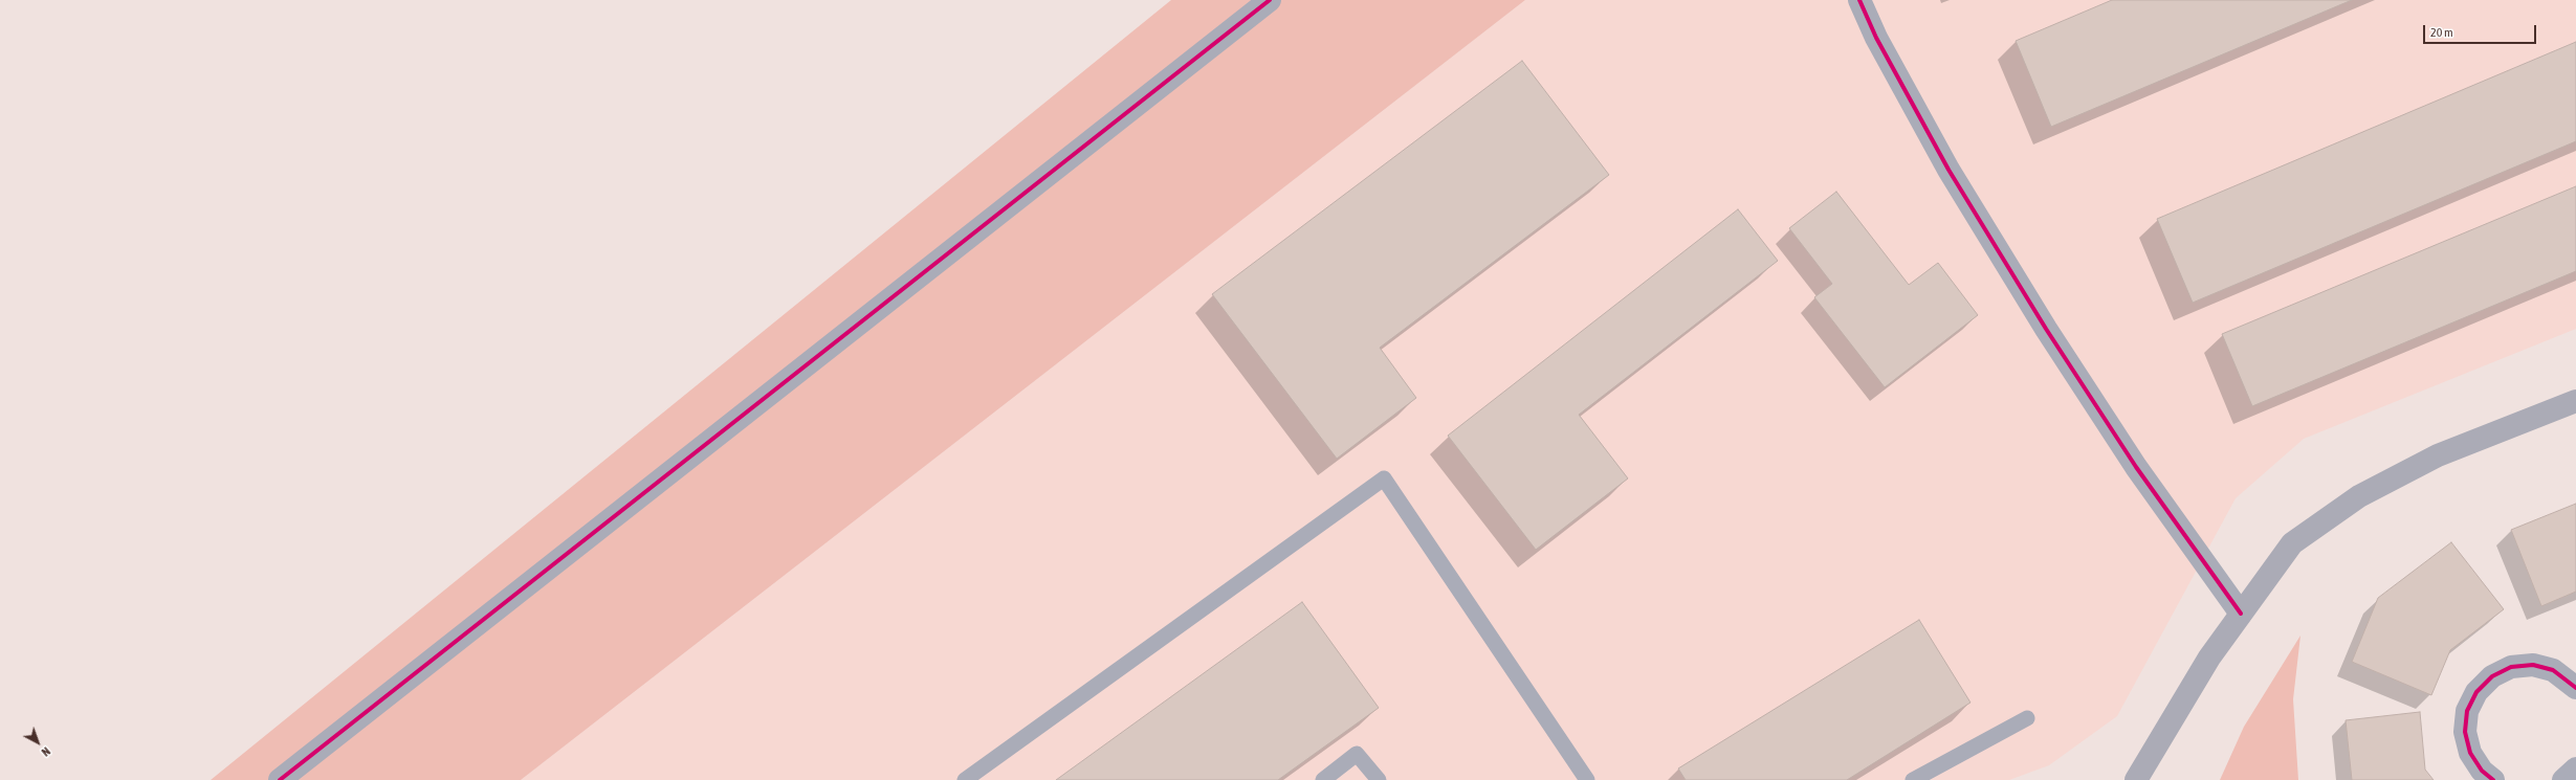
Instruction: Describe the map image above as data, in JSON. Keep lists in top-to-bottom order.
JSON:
{
  "scale_bar": "20 m",
  "north": "bottom right"
}
